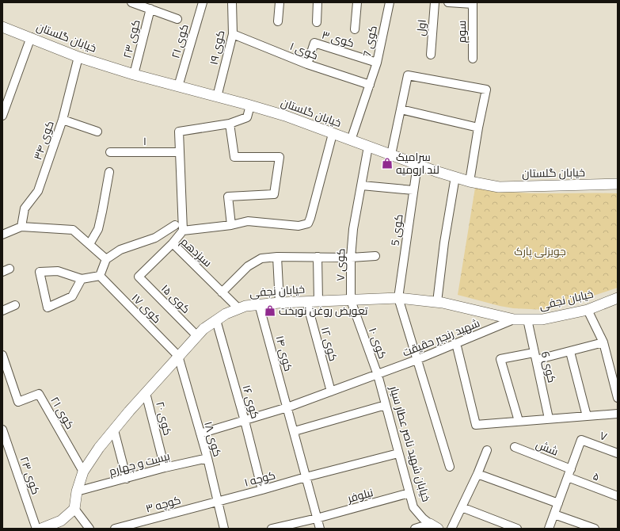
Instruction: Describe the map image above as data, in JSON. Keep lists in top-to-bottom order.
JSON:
{
  "streets": {
    "street": [
      "اول",
      "سوم",
      "خیابان گلستان",
      "کوی ۲۳",
      "کوی ۳",
      "کوی ۲۱",
      "کوی 7",
      "کوی ۱۹",
      "کوی ۱",
      "کوی ۳۴",
      "۱",
      "کوی 5",
      "سیزدهم",
      "کوی ۷",
      "خیابان نجفی",
      "کوی ۱۵",
      "کوی ۱۷",
      "شهید رنجبر حقیقت",
      "کوی ۱۰",
      "کوی ۱۲",
      "کوی ۱۴",
      "کوی 6",
      "کوی ۱۶",
      "کوی ۲۰",
      "۷",
      "کوی ۱۸",
      "خیابان شهید ناصر عطار سیار",
      "شش",
      "بیست و چهارم",
      "۵",
      "کوچه ۱",
      "نیلوفر",
      "کوچه ۳"
    ]
  },
  "crossings": [
    ["خیابان گلستان", "کوی ۲۳"],
    ["خیابان گلستان", "کوی ۲۱"],
    ["خیابان گلستان", "کوی ۱۹"],
    ["خیابان گلستان", "کوی ۳۴"],
    ["خیابان گلستان", "کوی 5"],
    ["خیابان گلستان", "کوی ۷"],
    ["کوی ۳", "کوی 7"],
    ["کوی ۳", "کوی ۱"],
    ["کوی ۲۱", "خیابان نجفی"],
    ["کوی 7", "کوی ۱"],
    ["کوی ۱۹", "کوی ۱"],
    ["کوی 5", "خیابان نجفی"],
    ["سیزدهم", "خیابان نجفی"],
    ["سیزدهم", "کوی ۱۵"],
    ["کوی ۷", "خیابان نجفی"],
    ["کوی ۷", "کوی ۱۰"],
    ["خیابان نجفی", "کوی ۱۵"],
    ["خیابان نجفی", "کوی ۱۷"],
    ["خیابان نجفی", "شهید رنجبر حقیقت"],
    ["خیابان نجفی", "کوی ۱۰"],
    ["خیابان نجفی", "کوی ۱۲"],
    ["خیابان نجفی", "کوی ۱۴"],
    ["خیابان نجفی", "کوی 6"],
    ["خیابان نجفی", "کوی ۱۶"],
    ["خیابان نجفی", "کوی ۲۰"],
    ["خیابان نجفی", "کوی ۱۸"],
    ["خیابان نجفی", "بیست و چهارم"],
    ["کوی ۱۷", "کوی ۱۸"],
    ["شهید رنجبر حقیقت", "کوی ۱۰"],
    ["شهید رنجبر حقیقت", "کوی ۱۲"],
    ["شهید رنجبر حقیقت", "کوی ۱۴"],
    ["شهید رنجبر حقیقت", "کوی ۱۶"],
    ["شهید رنجبر حقیقت", "کوی ۱۸"],
    ["شهید رنجبر حقیقت", "خیابان شهید ناصر عطار سیار"],
    ["کوی ۱۰", "خیابان شهید ناصر عطار سیار"],
    ["کوی ۱۴", "کوچه ۱"],
    ["کوی ۱۴", "نیلوفر"],
    ["کوی ۱۶", "کوچه ۱"],
    ["کوی ۲۰", "بیست و چهارم"],
    ["۷", "شش"],
    ["کوی ۱۸", "بیست و چهارم"],
    ["کوی ۱۸", "کوچه ۱"],
    ["کوی ۱۸", "کوچه ۳"],
    ["خیابان شهید ناصر عطار سیار", "کوچه ۱"],
    ["خیابان شهید ناصر عطار سیار", "نیلوفر"],
    ["کوچه ۱", "کوچه ۳"]
  ],
  "parks": ["جویزلی پارک"],
  "places": {
    "shop": ["سرامیک لند ارومیه", "تعویض روغن نوبخت"]
  }
}
